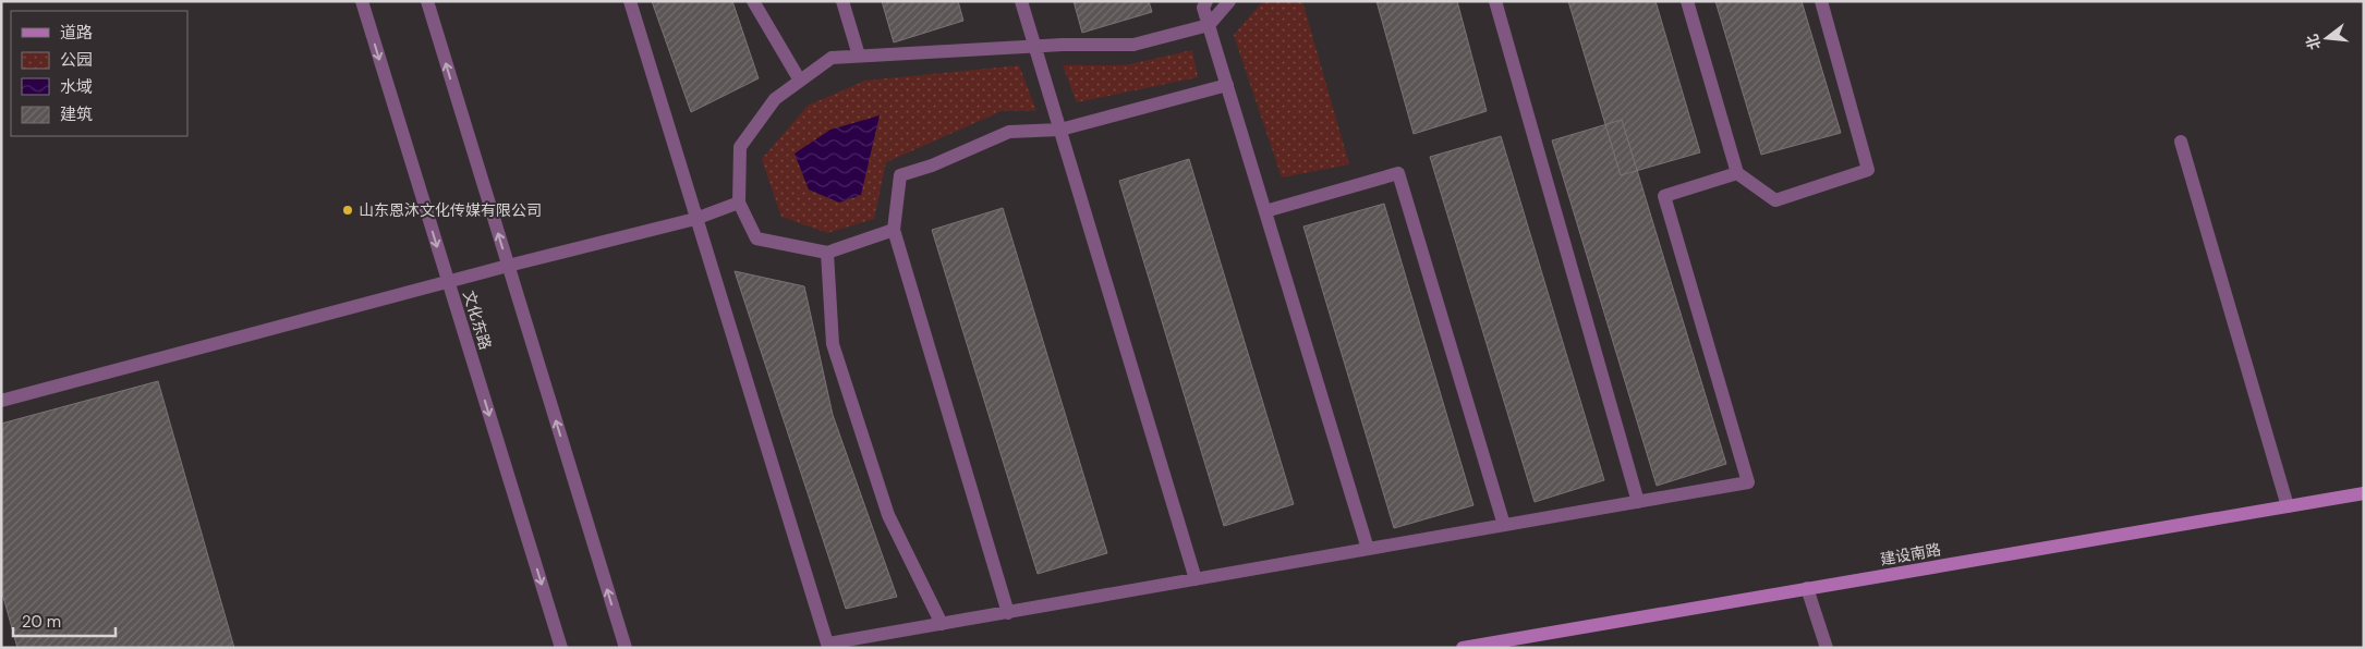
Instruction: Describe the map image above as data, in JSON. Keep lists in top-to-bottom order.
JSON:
{
  "streets": {
    "main road": ["建设南路"],
    "street": ["文化东路"]
  },
  "places": ["山东恩沐文化传媒有限公司"],
  "legend": [
    "道路",
    "公园",
    "水域",
    "建筑"
  ],
  "scale_bar": "20 m",
  "north": "left"
}
